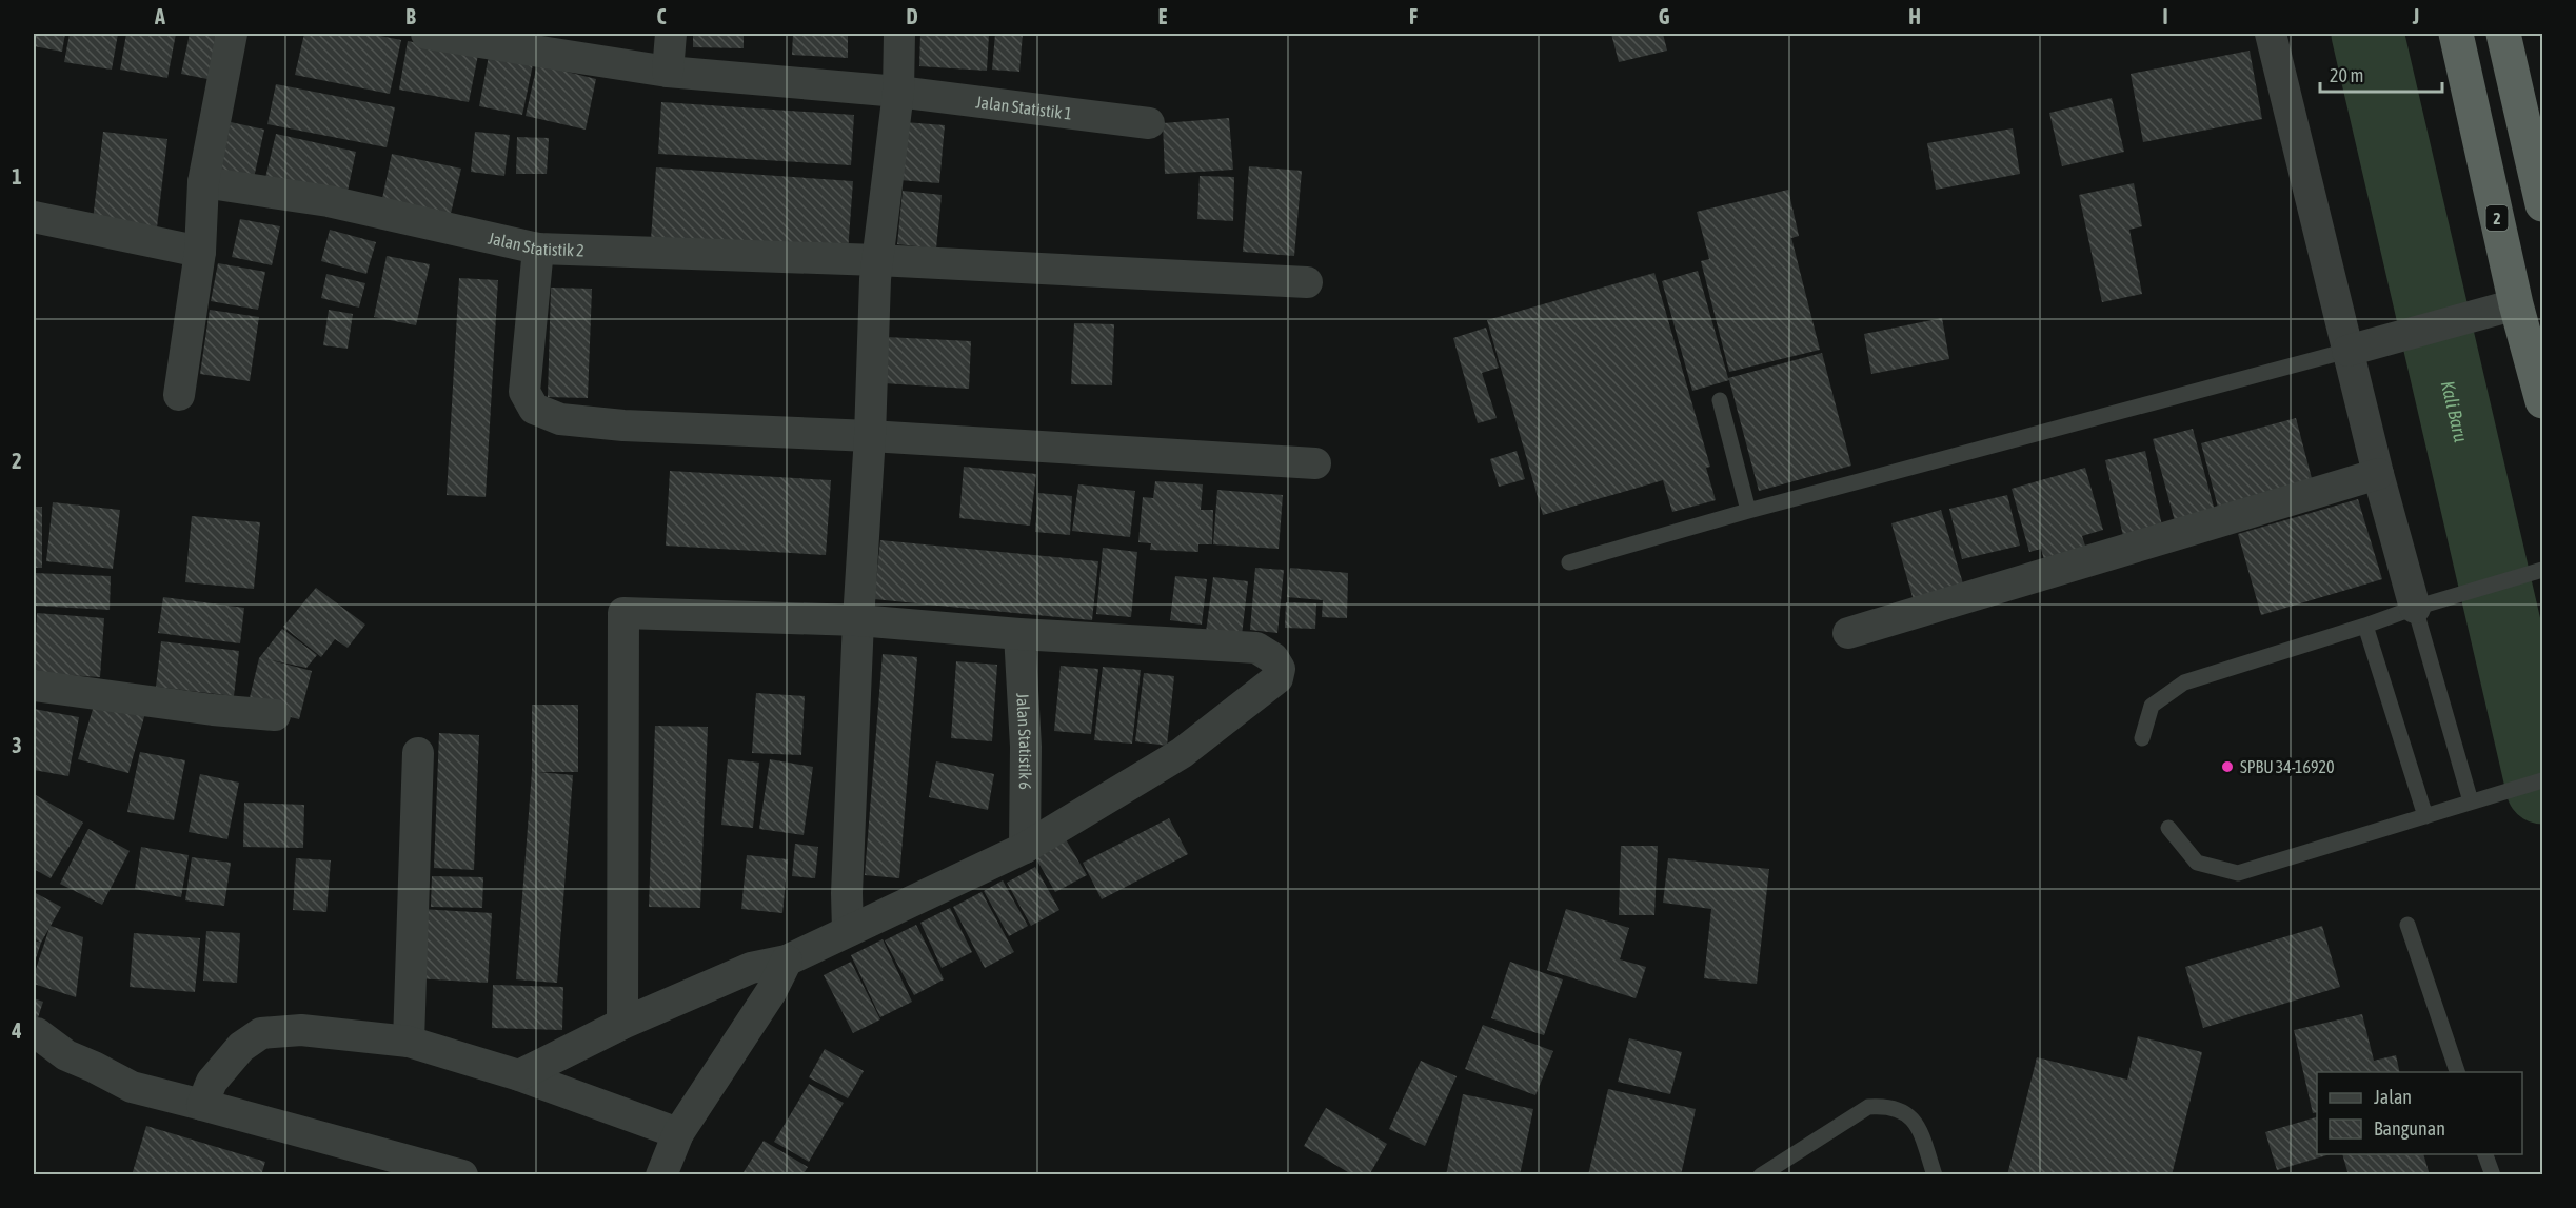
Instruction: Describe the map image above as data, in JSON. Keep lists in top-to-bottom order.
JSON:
{
  "streets": {
    "highway": ["2"],
    "street": ["Jalan Statistik 1", "Jalan Statistik 2", "Jalan Statistik 6"]
  },
  "water": ["Kali Baru"],
  "places": ["SPBU 34-16920"],
  "legend": ["Jalan", "Bangunan"],
  "scale_bar": "20 m",
  "grid": {
    "columns": [
      "A",
      "B",
      "C",
      "D",
      "E",
      "F",
      "G",
      "H",
      "I",
      "J"
    ],
    "rows": [
      "1",
      "2",
      "3",
      "4"
    ]
  }
}
